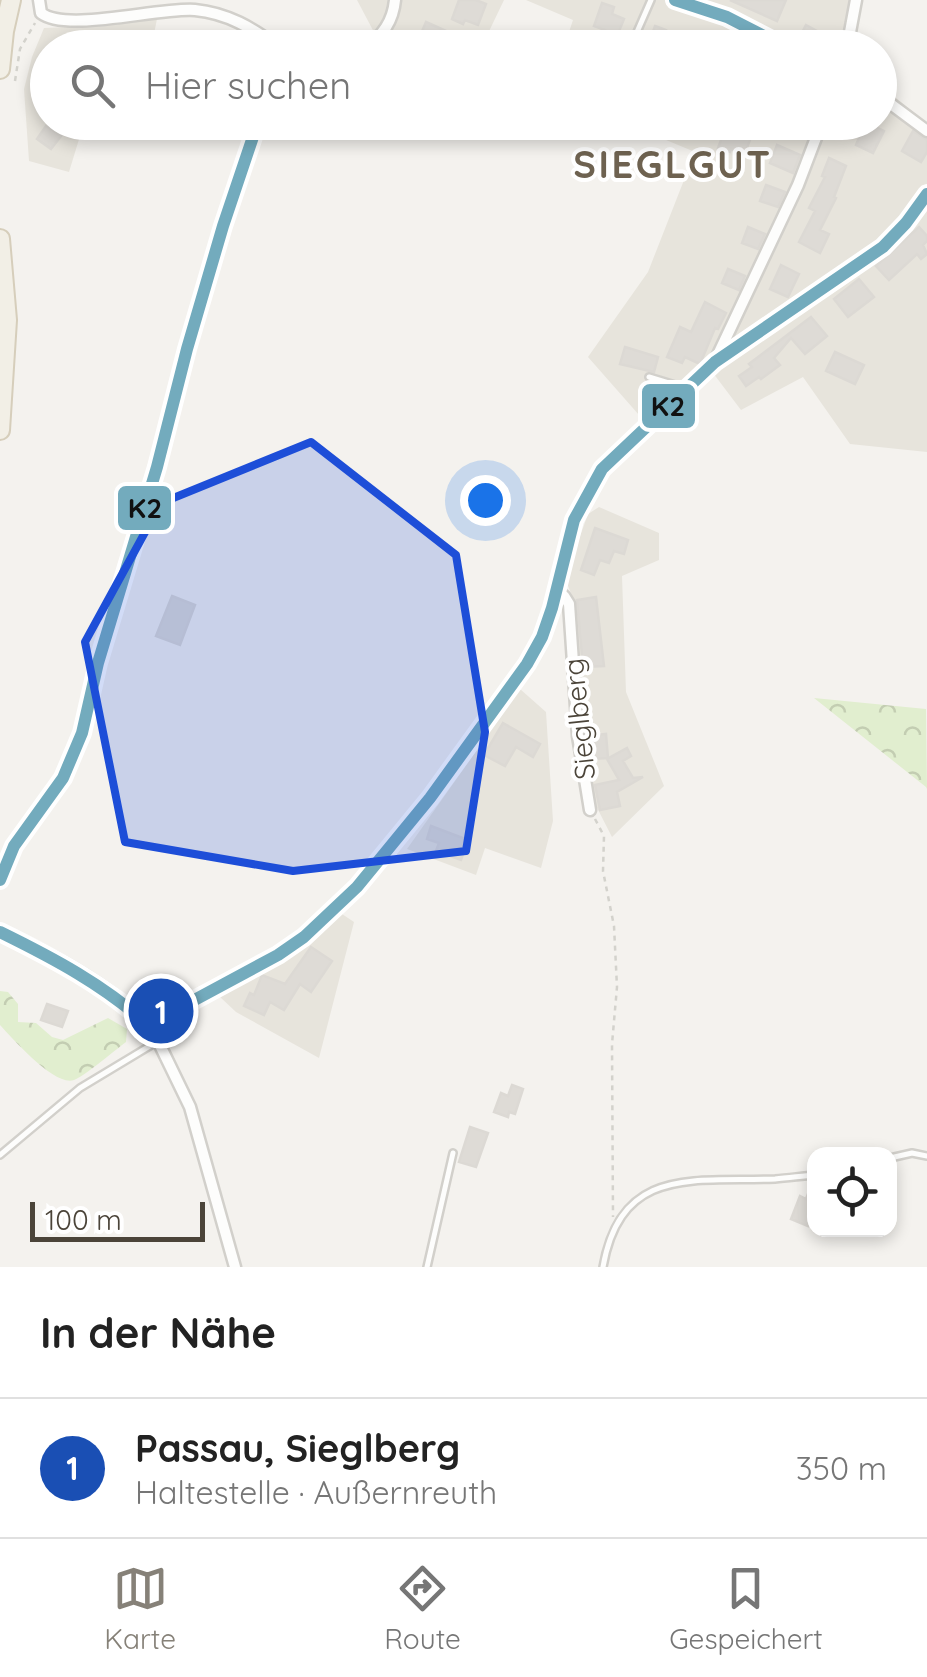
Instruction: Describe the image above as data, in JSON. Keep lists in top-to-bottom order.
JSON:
{
  "streets": {
    "street": ["Sieglberg"]
  },
  "districts": ["SIEGLGUT"],
  "lines": ["transit line K2"],
  "scale_bar": "100 m",
  "page": {
    "search": "Hier suchen",
    "pins": "1",
    "scale": "100 m",
    "heading": "In der Nähe",
    "list": [
      {
        "mark": "1",
        "name": "Passau, Sieglberg",
        "note": "Haltestelle · Außernreuth",
        "value": "350 m"
      }
    ],
    "nav": ["Karte", "Route", "Gespeichert"]
  }
}
